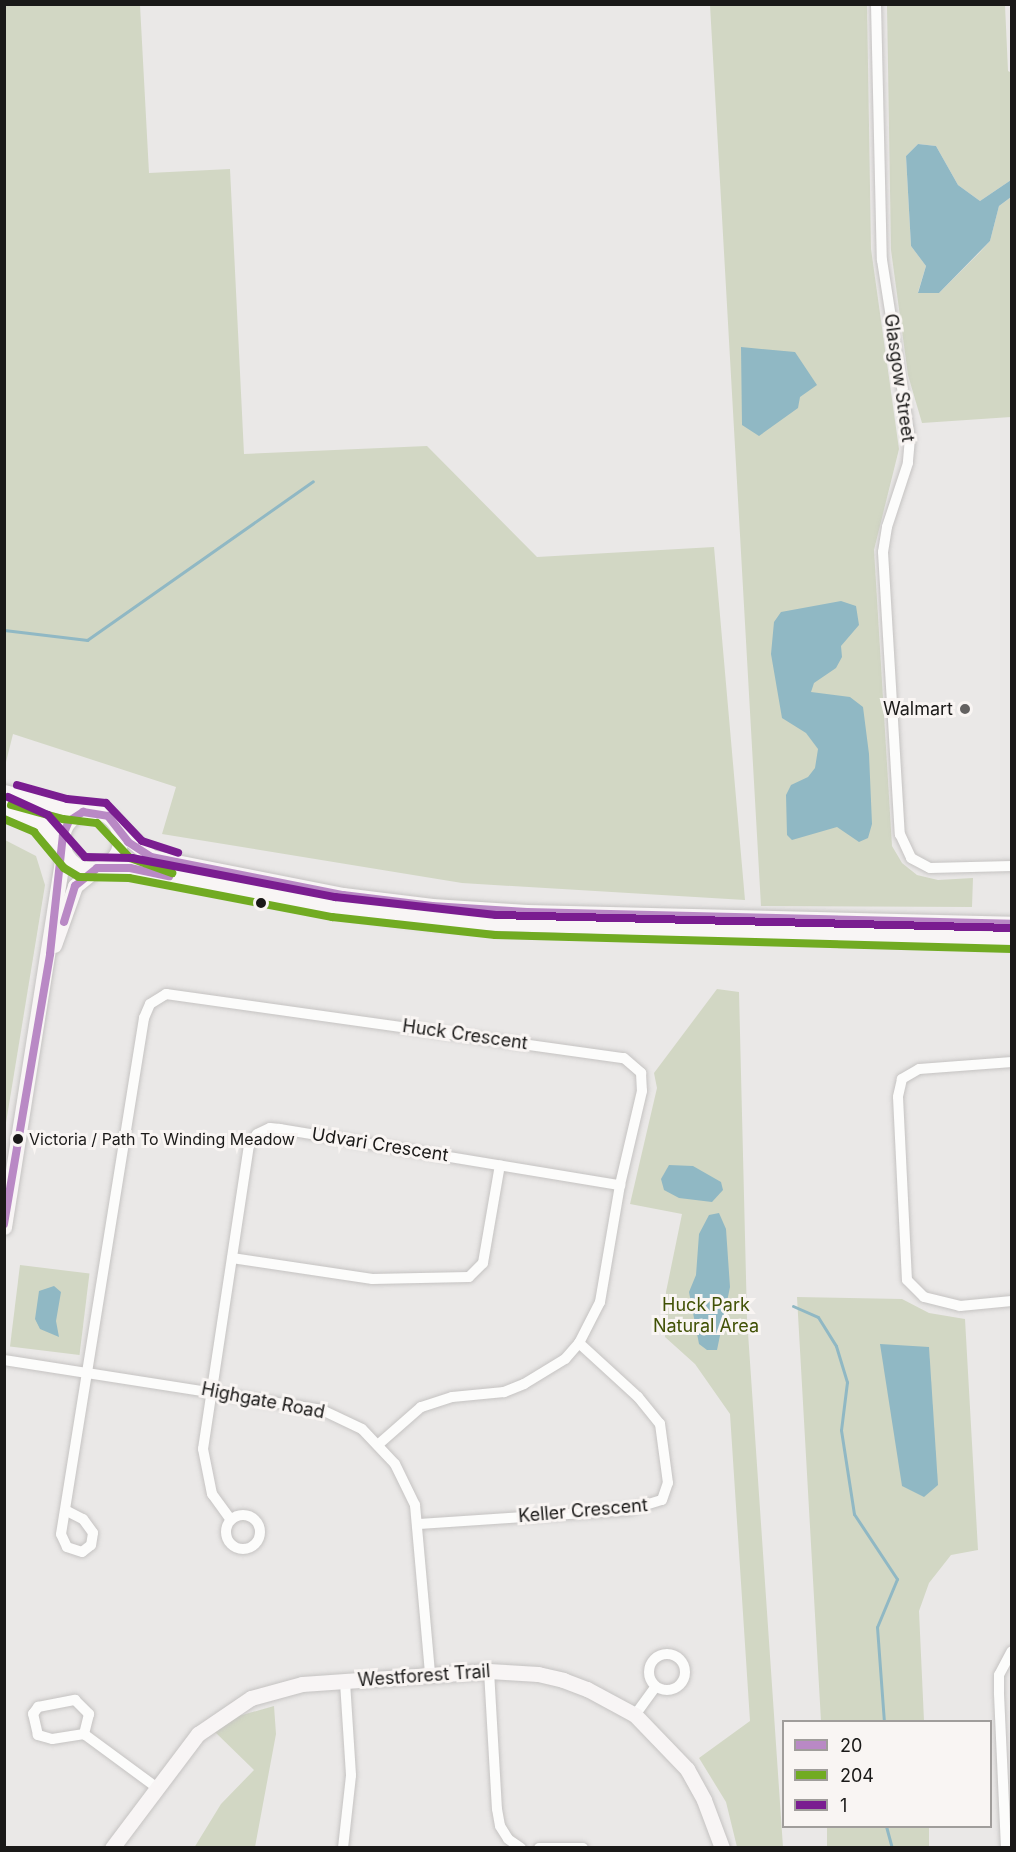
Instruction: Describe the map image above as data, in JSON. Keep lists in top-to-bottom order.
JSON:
{
  "streets": {
    "main road": ["Westforest Trail"],
    "street": [
      "Glasgow Street",
      "Huck Crescent",
      "Udvari Crescent",
      "Highgate Road",
      "Keller Crescent"
    ]
  },
  "crossings": [
    ["Huck Crescent", "Udvari Crescent"],
    ["Huck Crescent", "Highgate Road"],
    ["Huck Crescent", "Keller Crescent"],
    ["Udvari Crescent", "Highgate Road"],
    ["Highgate Road", "Keller Crescent"],
    ["Highgate Road", "Westforest Trail"]
  ],
  "parks": ["Huck Park Natural Area"],
  "places": ["Walmart", "Victoria / Path To Winding Meadow"],
  "lines": ["transit line 1", "transit line 204", "transit line 20"],
  "legend": ["20", "204", "1"]
}
